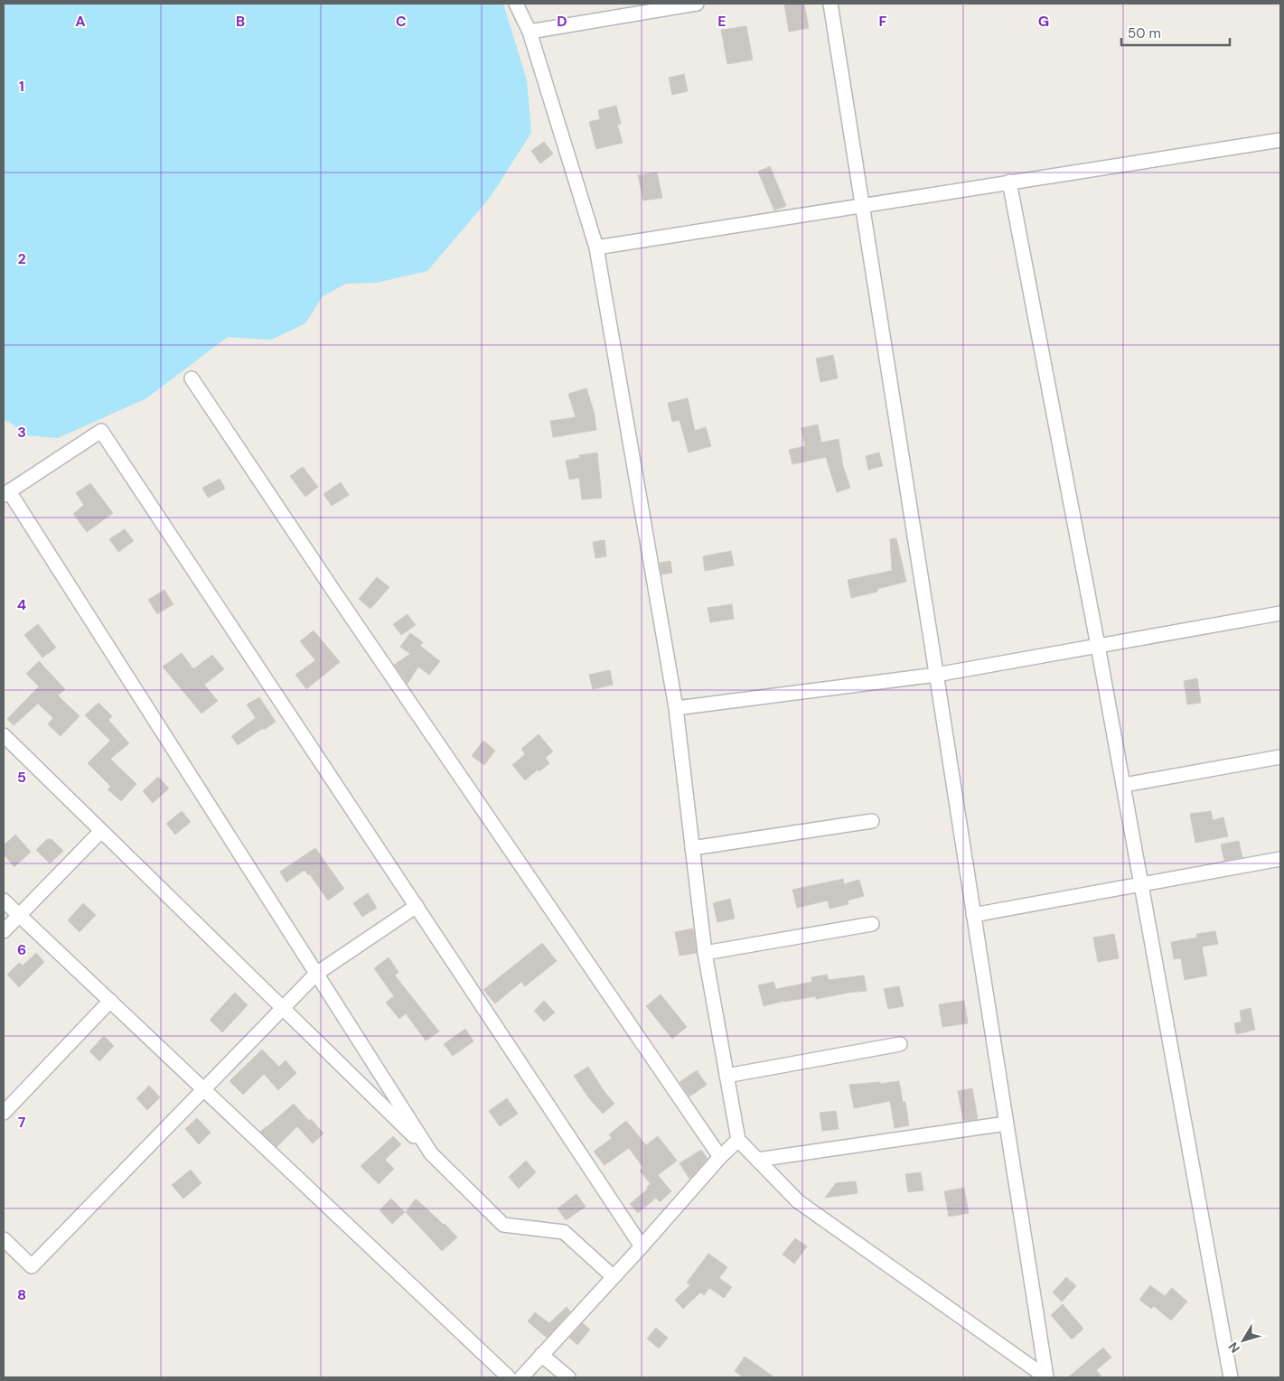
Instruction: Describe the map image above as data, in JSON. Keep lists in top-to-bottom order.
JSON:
{
  "scale_bar": "50 m",
  "north": "bottom left",
  "grid": {
    "columns": [
      "A",
      "B",
      "C",
      "D",
      "E",
      "F",
      "G"
    ],
    "rows": [
      "1",
      "2",
      "3",
      "4",
      "5",
      "6",
      "7",
      "8"
    ]
  }
}
